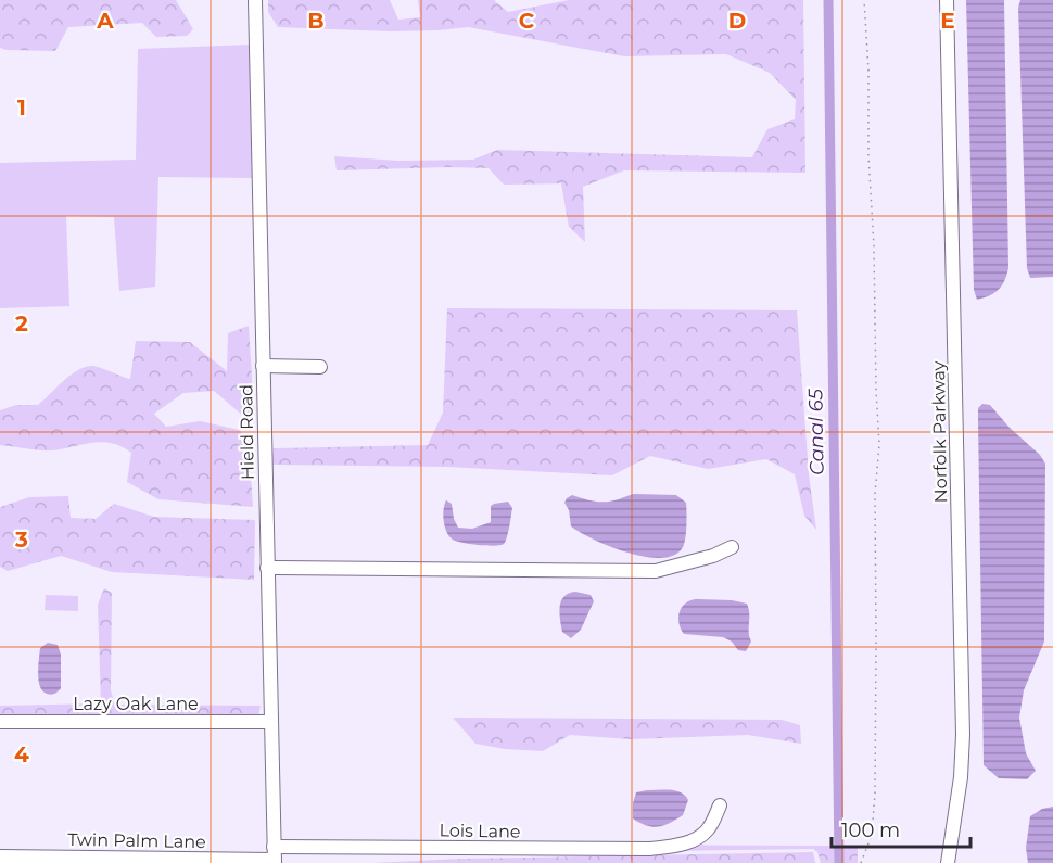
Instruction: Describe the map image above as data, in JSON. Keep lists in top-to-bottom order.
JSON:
{
  "streets": {
    "street": [
      "Hield Road",
      "Norfolk Parkway",
      "Lazy Oak Lane",
      "Lois Lane",
      "Twin Palm Lane"
    ]
  },
  "crossings": [
    ["Hield Road", "Lazy Oak Lane"],
    ["Hield Road", "Lois Lane"],
    ["Hield Road", "Twin Palm Lane"],
    ["Lois Lane", "Twin Palm Lane"]
  ],
  "water": ["Canal 65"],
  "scale_bar": "100 m",
  "grid": {
    "columns": [
      "A",
      "B",
      "C",
      "D",
      "E"
    ],
    "rows": [
      "1",
      "2",
      "3",
      "4"
    ]
  }
}
